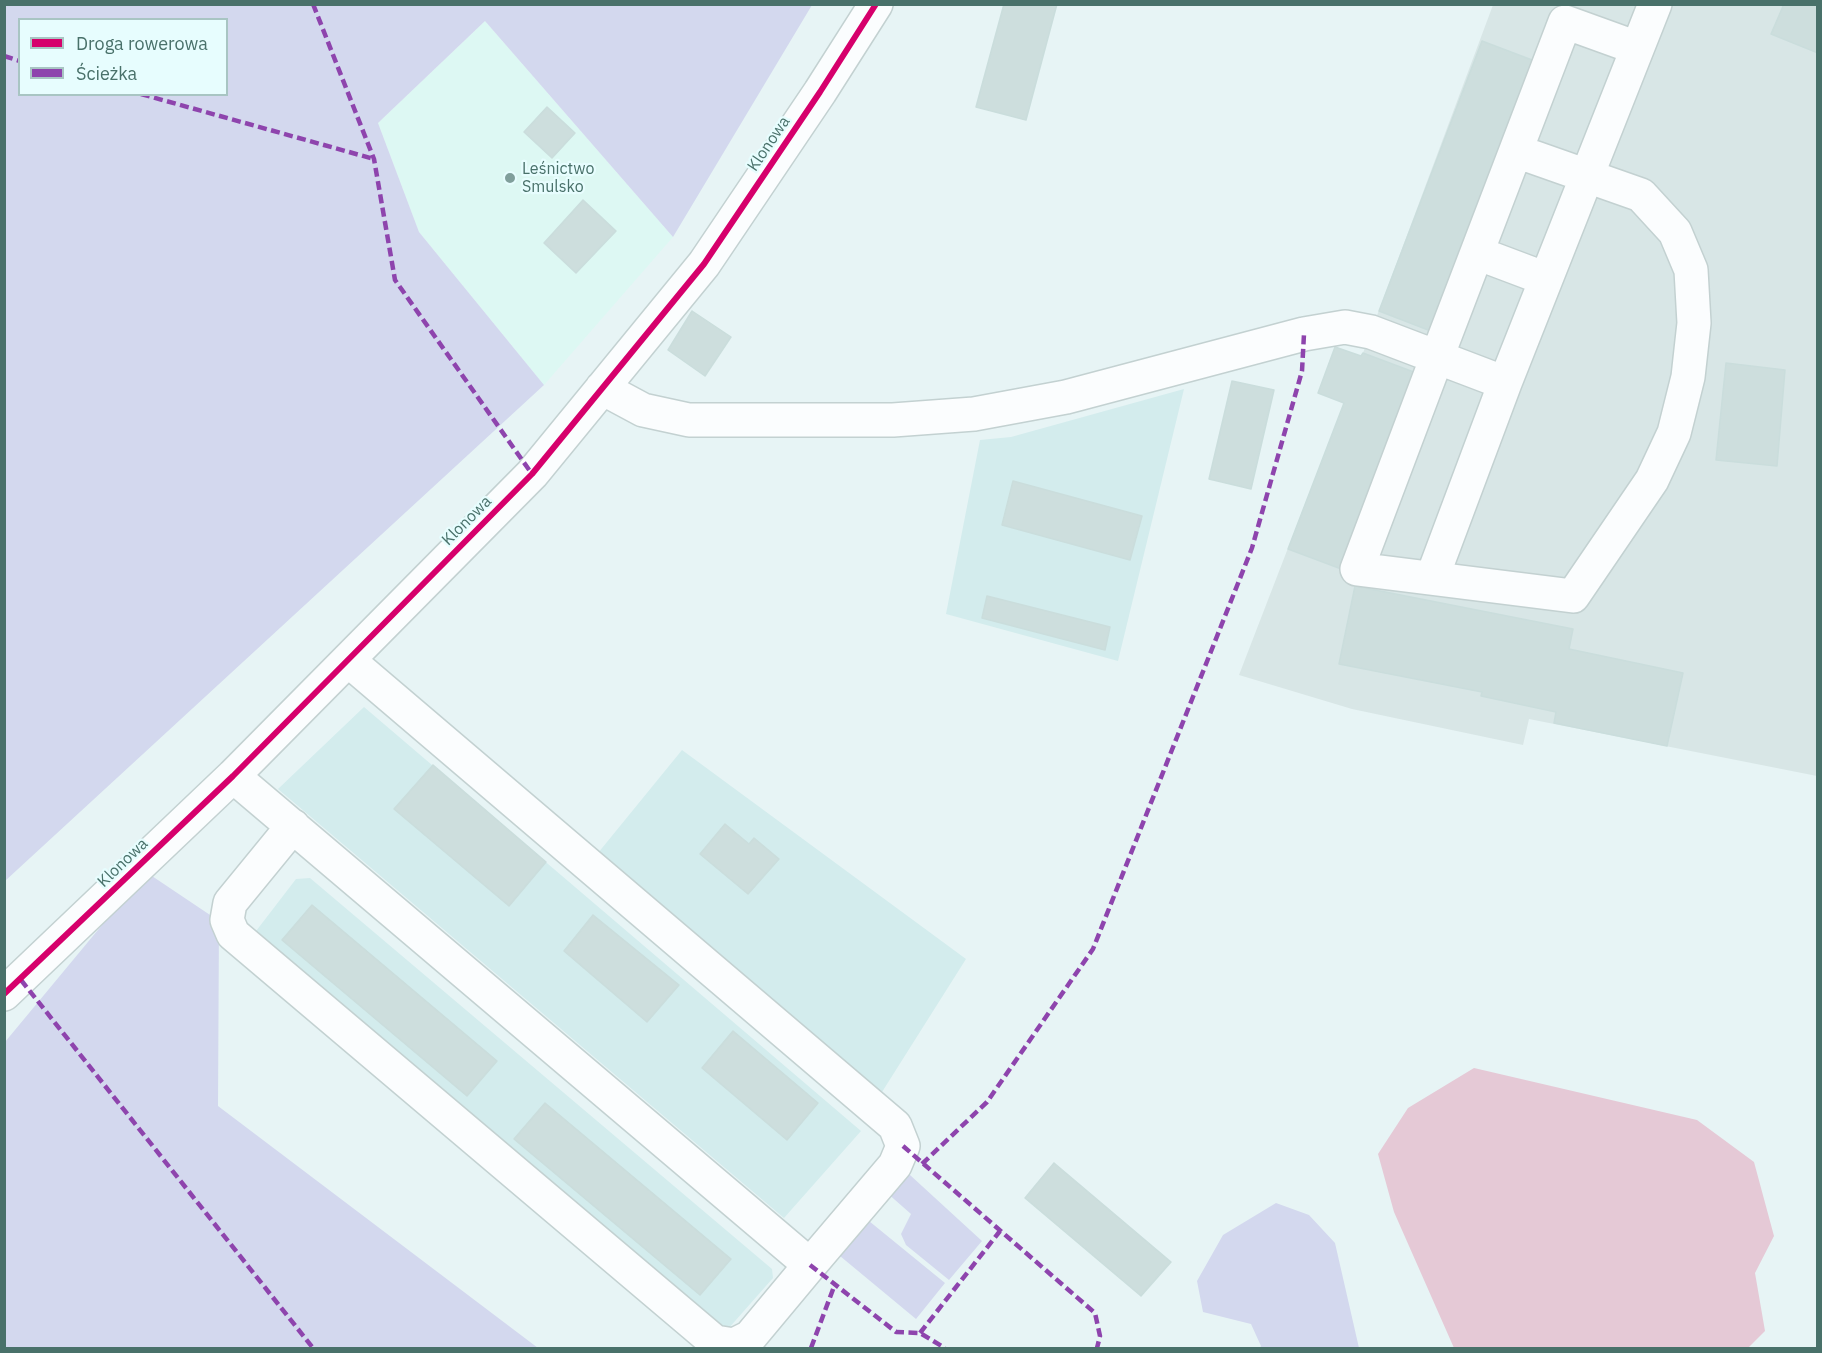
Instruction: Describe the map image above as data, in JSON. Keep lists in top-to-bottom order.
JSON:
{
  "streets": {
    "street": ["Klonowa"]
  },
  "places": ["Leśnictwo Smulsko"],
  "legend": ["Droga rowerowa", "Ścieżka"]
}
